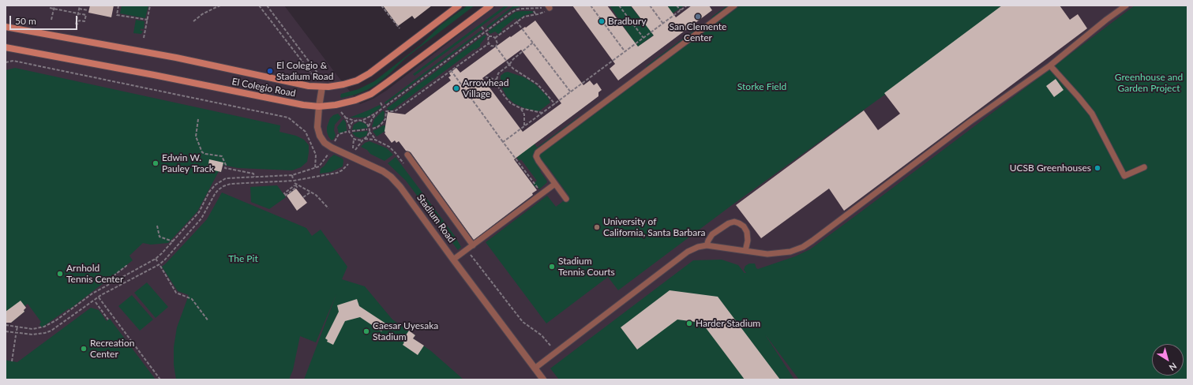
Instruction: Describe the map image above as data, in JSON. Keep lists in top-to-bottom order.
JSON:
{
  "streets": {
    "main road": ["El Colegio Road"],
    "street": ["Stadium Road"]
  },
  "crossings": [
    ["El Colegio Road", "Stadium Road"]
  ],
  "parks": ["Greenhouse and Garden Project", "Storke Field", "The Pit"],
  "places": [
    "San Clemente Center",
    "Bradbury",
    "El Colegio & Stadium Road",
    "Arrowhead Village",
    "Edwin W. Pauley Track",
    "UCSB Greenhouses",
    "University of California, Santa Barbara",
    "Stadium Tennis Courts",
    "Arnhold Tennis Center",
    "Harder Stadium",
    "Caesar Uyesaka Stadium",
    "Recreation Center"
  ],
  "scale_bar": "50 m",
  "north": "bottom right"
}
